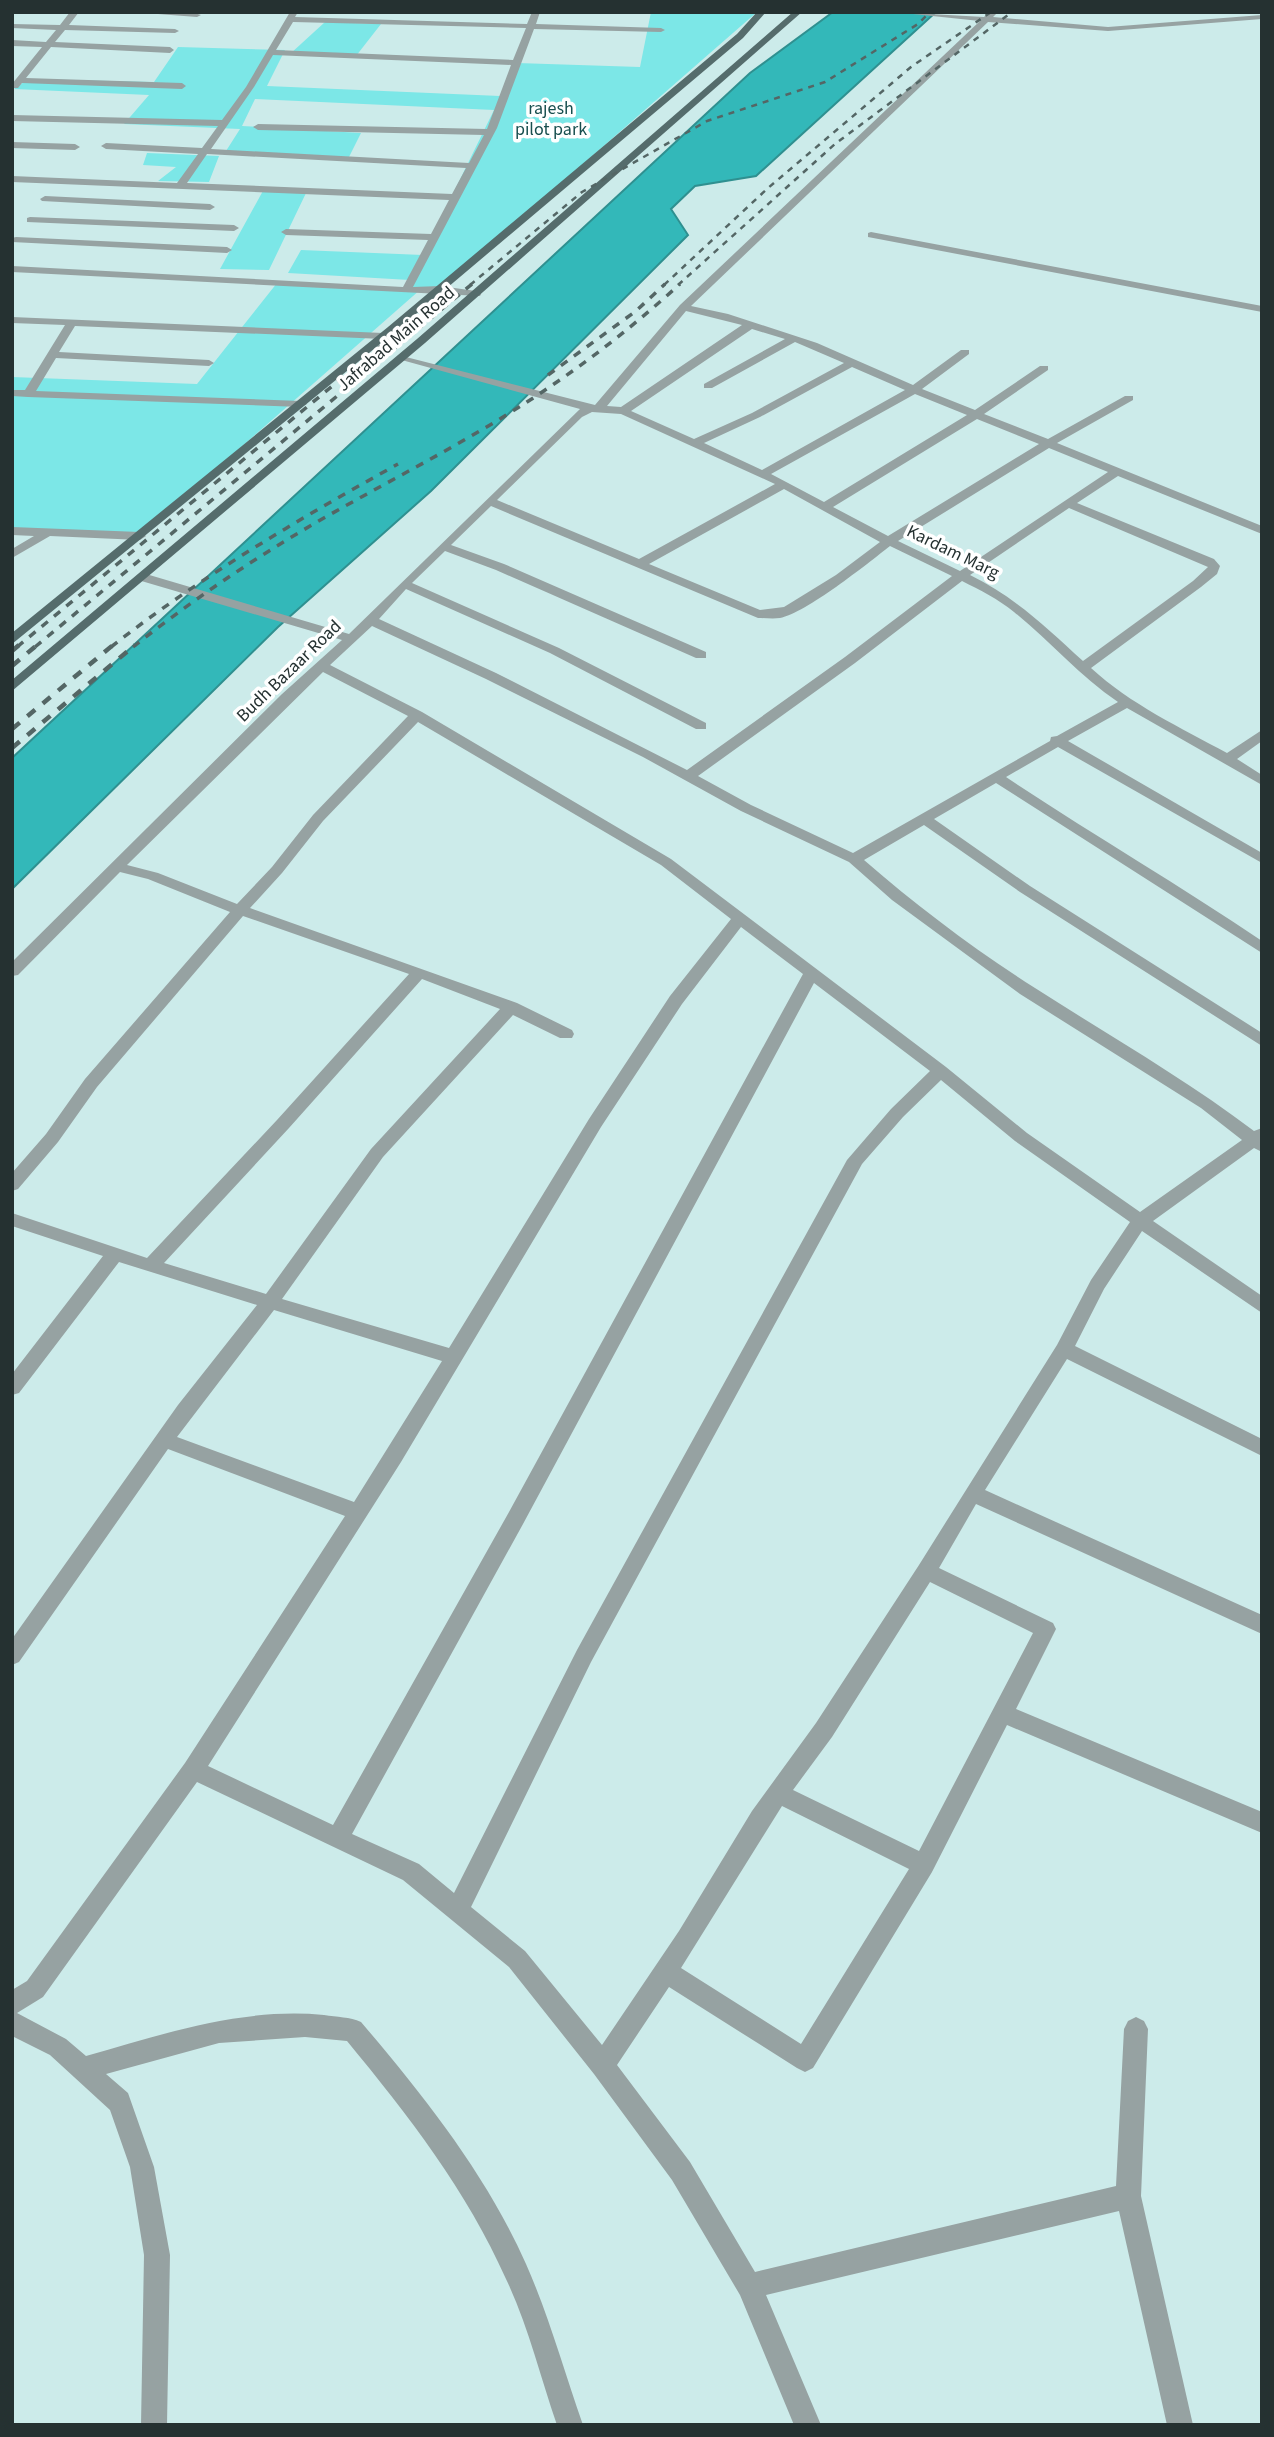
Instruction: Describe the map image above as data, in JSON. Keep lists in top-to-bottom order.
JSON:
{
  "streets": {
    "main road": ["Jafrabad Main Road"],
    "street": ["Kardam Marg", "Budh Bazaar Road"]
  },
  "crossings": [
    ["Jafrabad Main Road", "Kardam Marg"],
    ["Kardam Marg", "Budh Bazaar Road"]
  ],
  "parks": ["rajesh pilot park"]
}
